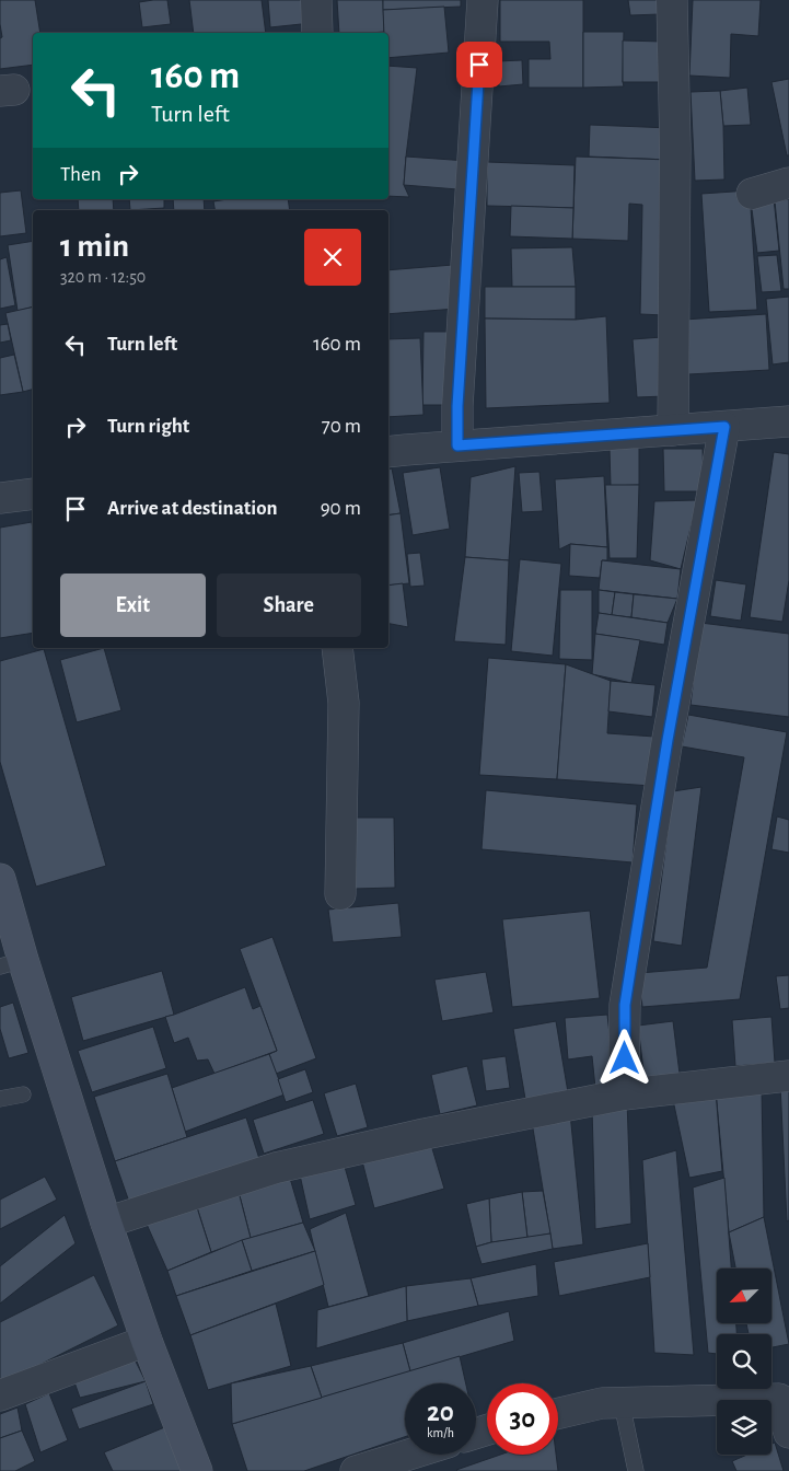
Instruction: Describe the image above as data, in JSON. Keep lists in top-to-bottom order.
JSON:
{
  "north": "bottom left",
  "page": {
    "turn": ["160 m", "Turn left"],
    "then": "Then",
    "heading": ["1 min", "320 m · 12:50"],
    "list": [
      {
        "name": "Turn left",
        "value": "160 m"
      },
      {
        "name": "Turn right",
        "value": "70 m"
      },
      {
        "name": "Arrive at destination",
        "value": "90 m"
      }
    ],
    "buttons": ["Exit", "Share"],
    "speed": "20 km/h",
    "limit": "30"
  }
}
